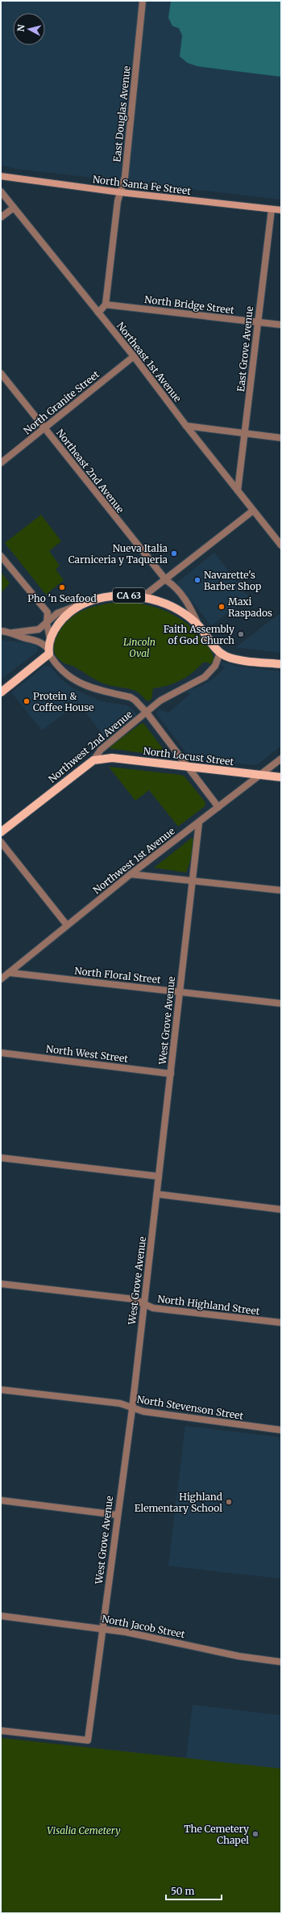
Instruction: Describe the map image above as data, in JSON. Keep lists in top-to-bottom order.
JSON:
{
  "streets": {
    "main road": ["CA 63", "Northwest 2nd Avenue", "North Locust Street"],
    "street": [
      "East Douglas Avenue",
      "North Santa Fe Street",
      "North Bridge Street",
      "East Grove Avenue",
      "Northeast 1st Avenue",
      "North Granite Street",
      "Northeast 2nd Avenue",
      "Northwest 1st Avenue",
      "North Floral Street",
      "West Grove Avenue",
      "North West Street",
      "North Highland Street",
      "North Stevenson Street",
      "North Jacob Street"
    ]
  },
  "crossings": [
    ["East Douglas Avenue", "North Santa Fe Street"],
    ["East Douglas Avenue", "North Bridge Street"],
    ["North Santa Fe Street", "East Grove Avenue"],
    ["North Bridge Street", "East Grove Avenue"],
    ["East Grove Avenue", "Northeast 1st Avenue"],
    ["Northeast 1st Avenue", "North Granite Street"],
    ["North Granite Street", "Northeast 2nd Avenue"],
    ["Northeast 2nd Avenue", "CA 63"],
    ["Northwest 2nd Avenue", "North Locust Street"],
    ["North Locust Street", "Northwest 1st Avenue"],
    ["Northwest 1st Avenue", "North Floral Street"],
    ["Northwest 1st Avenue", "West Grove Avenue"],
    ["North Floral Street", "West Grove Avenue"],
    ["West Grove Avenue", "North West Street"],
    ["West Grove Avenue", "North Highland Street"],
    ["West Grove Avenue", "North Stevenson Street"],
    ["West Grove Avenue", "North Jacob Street"]
  ],
  "parks": ["Lincoln Oval", "Visalia Cemetery"],
  "places": [
    "Nueva Italia Carniceria y Taqueria",
    "Navarette's Barber Shop",
    "Pho 'n Seafood",
    "Maxi Raspados",
    "Faith Assembly of God Church",
    "Protein & Coffee House",
    "Highland Elementary School",
    "The Cemetery Chapel"
  ],
  "scale_bar": "50 m",
  "north": "left"
}
